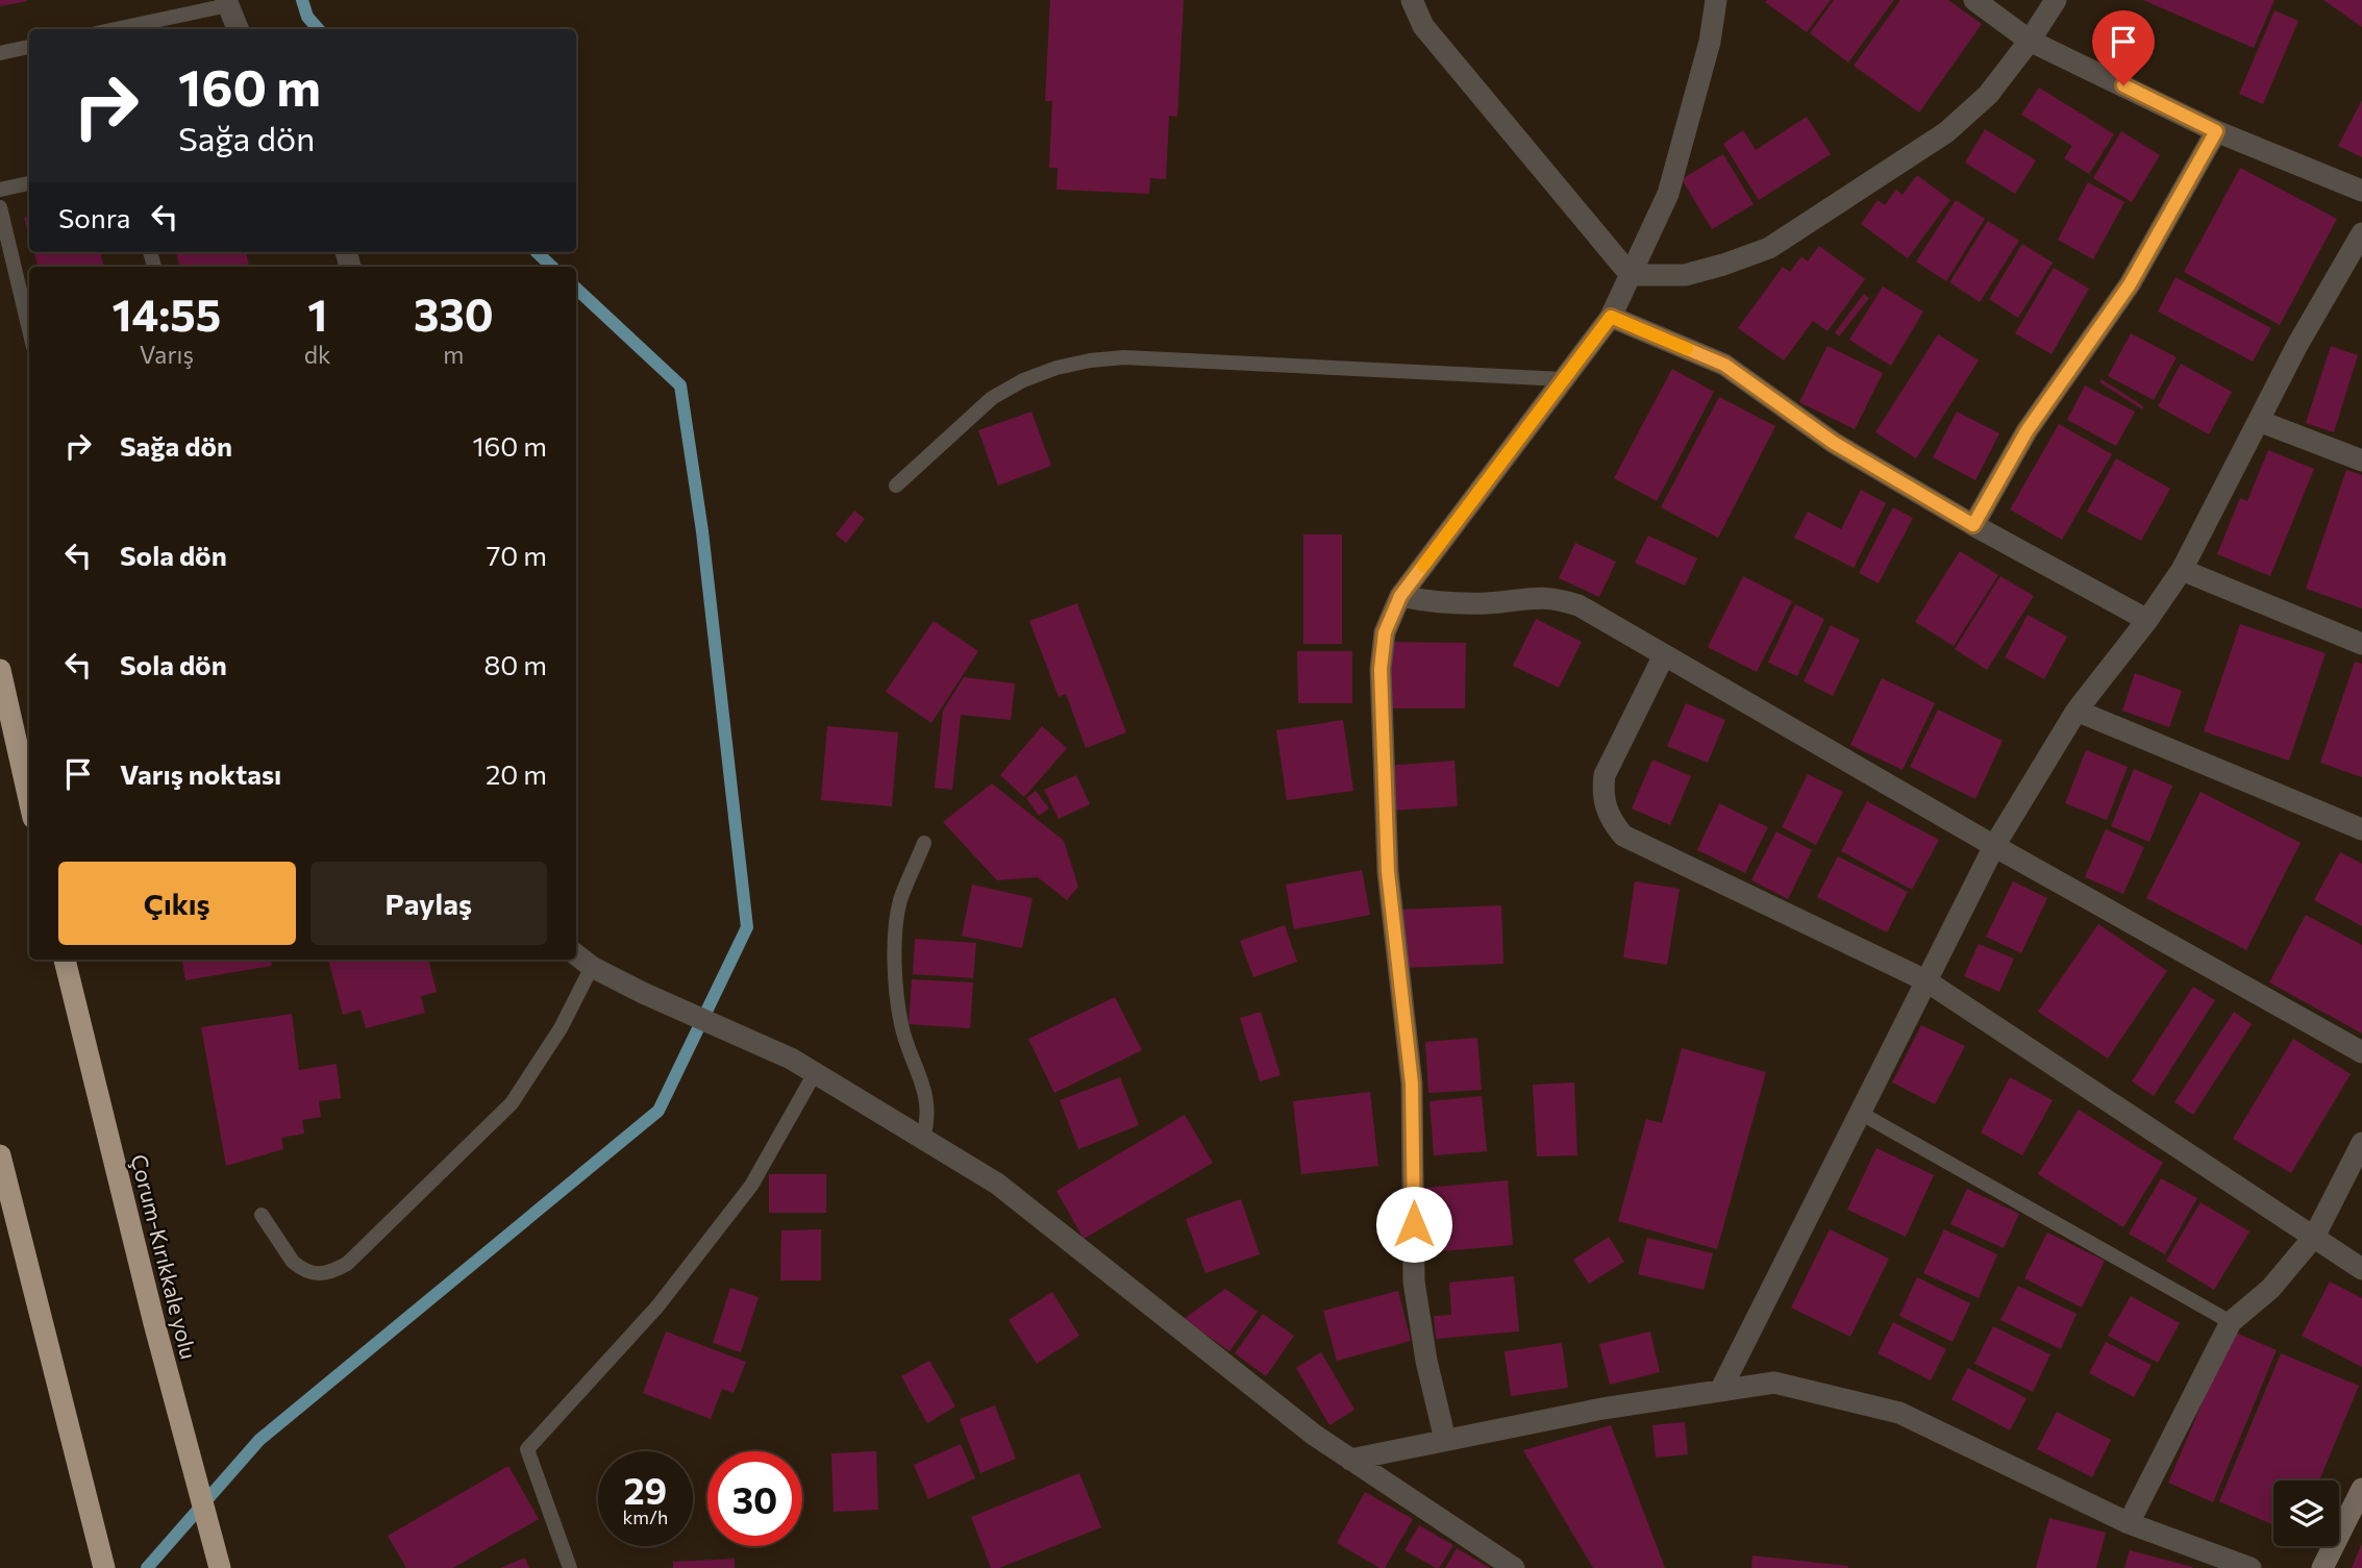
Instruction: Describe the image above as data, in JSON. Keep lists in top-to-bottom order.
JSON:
{
  "streets": {
    "highway": ["Çorum-Kırıkkale yolu"]
  },
  "page": {
    "turn": ["160 m", "Sağa dön"],
    "then": "Sonra",
    "eta": [
      "14:55",
      "Varış",
      "1",
      "dk",
      "330",
      "m"
    ],
    "list": [
      {
        "name": "Sağa dön",
        "value": "160 m"
      },
      {
        "name": "Sola dön",
        "value": "70 m"
      },
      {
        "name": "Sola dön",
        "value": "80 m"
      },
      {
        "name": "Varış noktası",
        "value": "20 m"
      }
    ],
    "buttons": ["Çıkış", "Paylaş"],
    "speed": "29 km/h",
    "limit": "30"
  }
}
